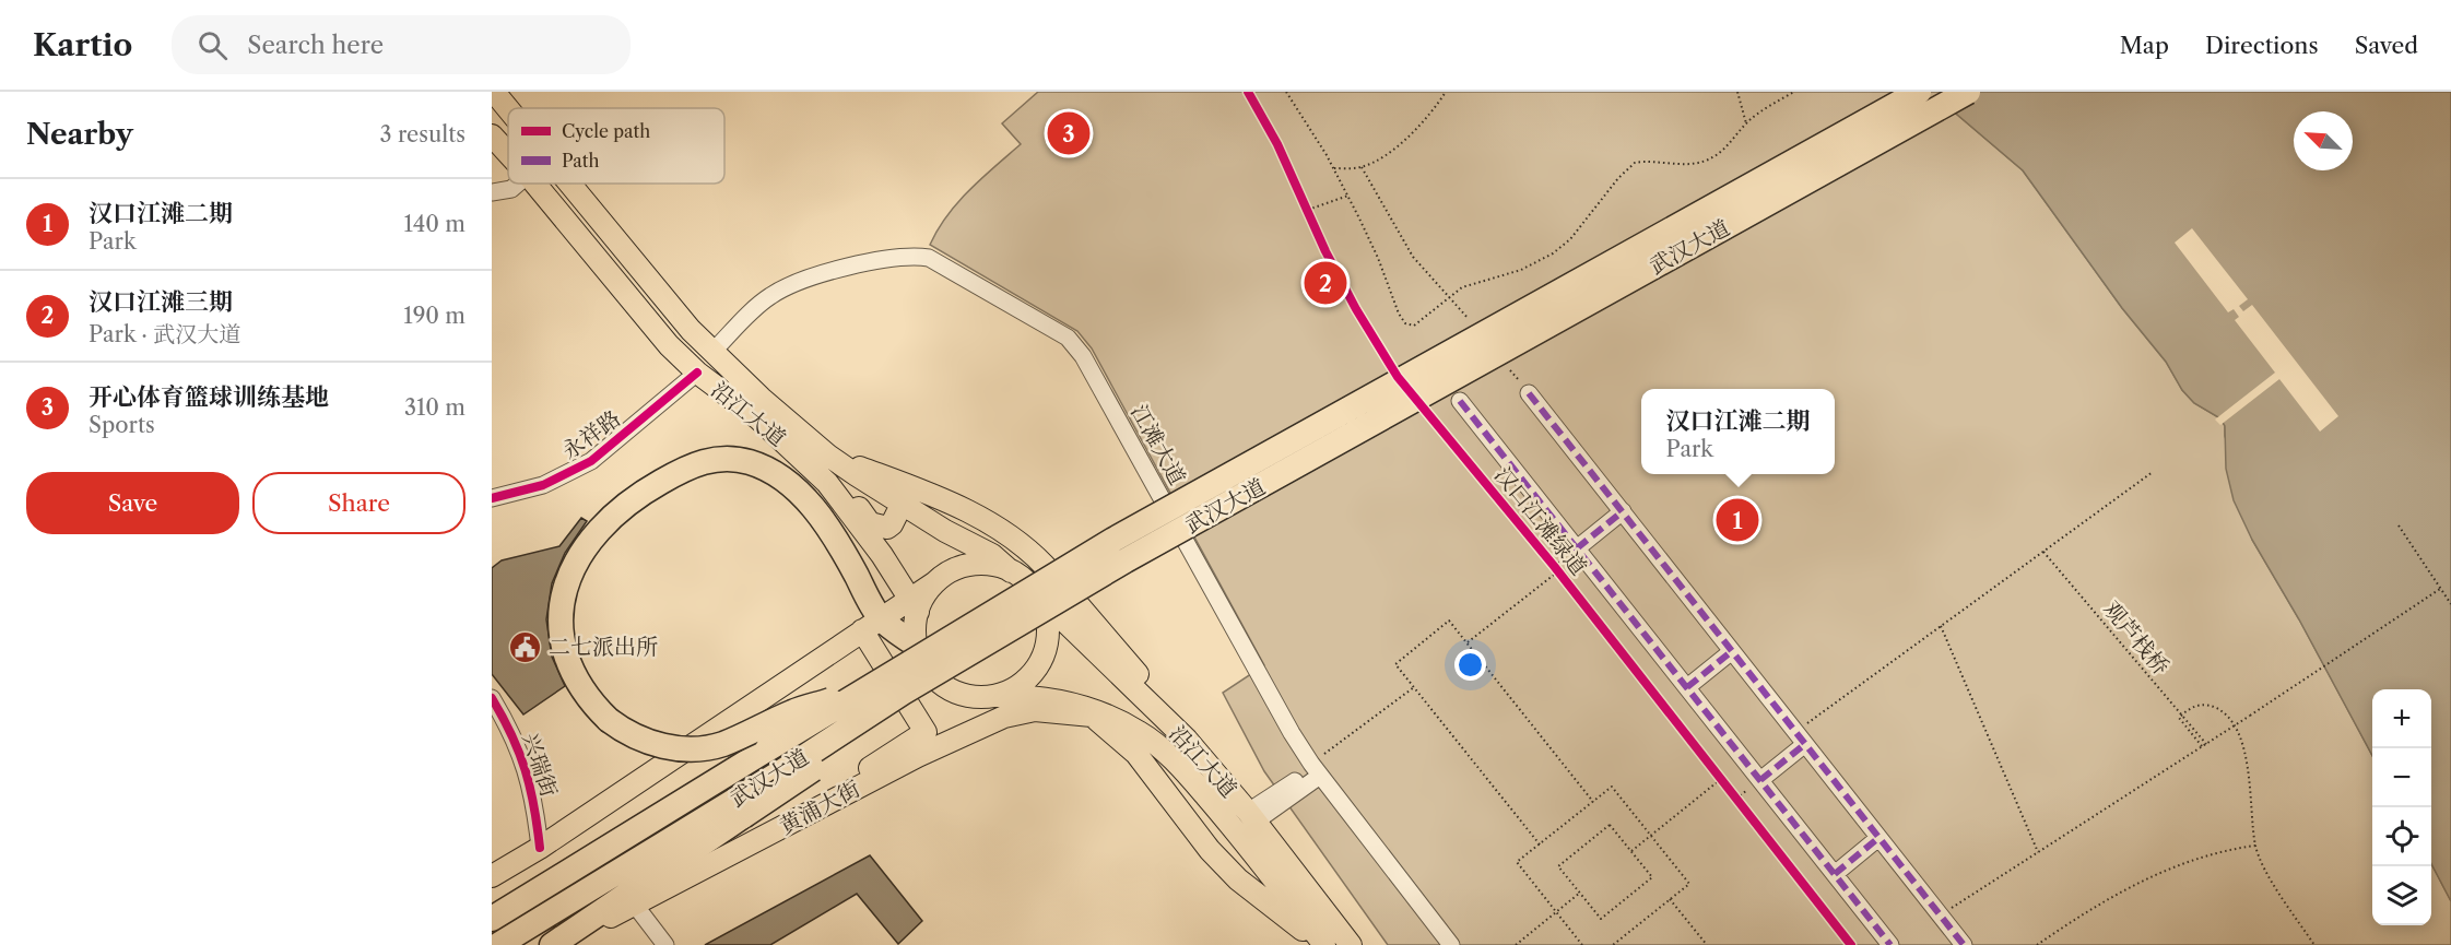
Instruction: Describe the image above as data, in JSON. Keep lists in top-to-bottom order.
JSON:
{
  "streets": {
    "highway": ["武汉大道"],
    "main road": ["沿江大道", "黄浦大街"],
    "street": ["永祥路", "江滩大道", "兴瑞街"],
    "path": ["观芦栈桥"],
    "cycle path": ["汉口江滩绿道"]
  },
  "crossings": [
    ["沿江大道", "永祥路"],
    ["沿江大道", "江滩大道"]
  ],
  "places": {
    "public building": ["二七派出所"]
  },
  "legend": ["Cycle path", "Path"],
  "north": "top left",
  "page": {
    "header": "Kartio",
    "search": "Search here",
    "nav": ["Map", "Directions", "Saved"],
    "heading": ["Nearby", "3 results"],
    "pins": ["3", "2", "1"],
    "list": [
      {
        "mark": "1",
        "name": "汉口江滩二期",
        "note": "Park",
        "value": "140 m"
      },
      {
        "mark": "2",
        "name": "汉口江滩三期",
        "note": "Park · 武汉大道",
        "value": "190 m"
      },
      {
        "mark": "3",
        "name": "开心体育篮球训练基地",
        "note": "Sports",
        "value": "310 m"
      }
    ],
    "popup": ["汉口江滩二期", "Park"],
    "buttons": ["Save", "Share"],
    "map_buttons": ["+", "−"]
  }
}
